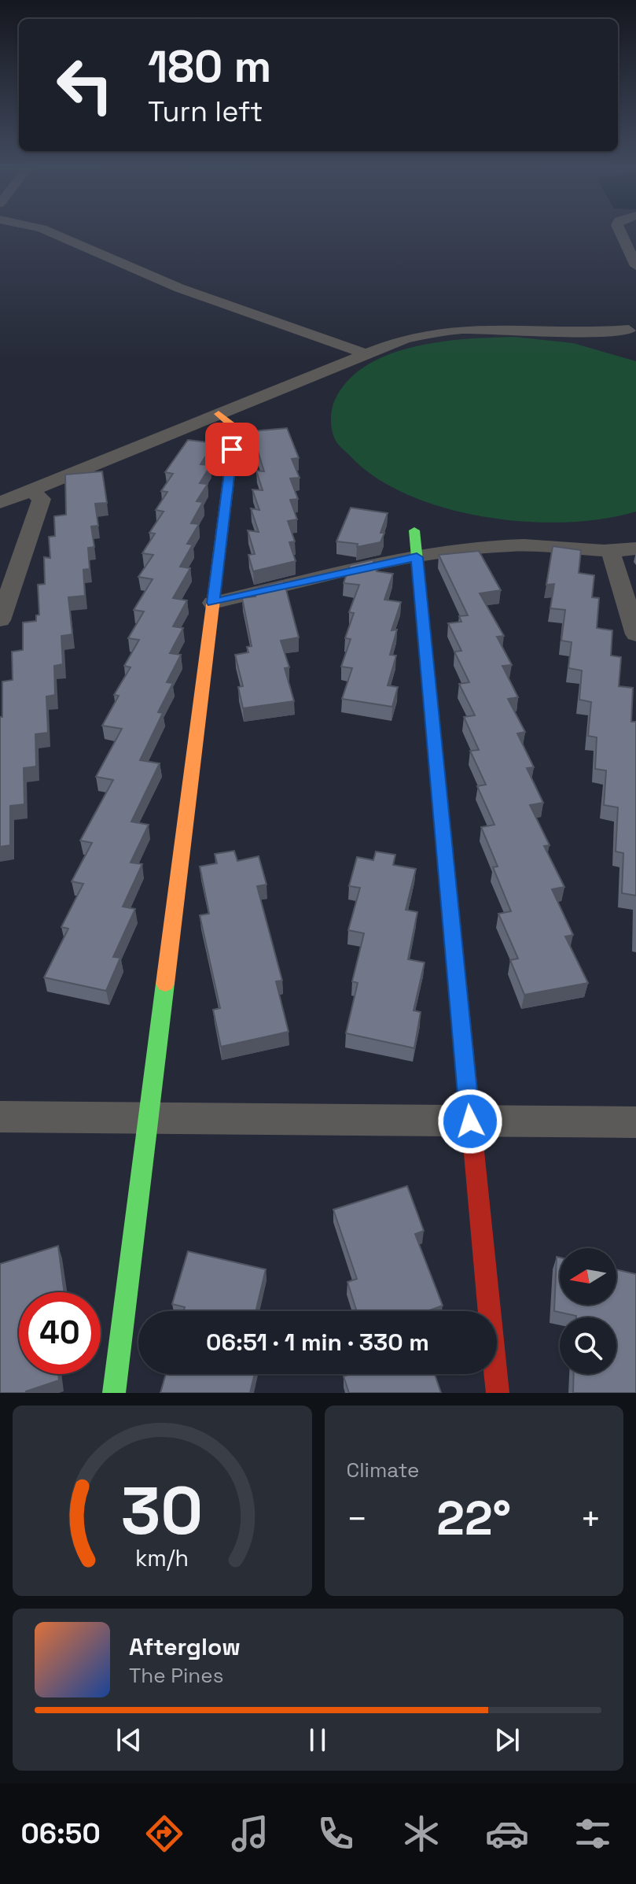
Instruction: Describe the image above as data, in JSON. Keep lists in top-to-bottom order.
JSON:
{
  "north": "left",
  "page": {
    "turn": ["180 m", "Turn left"],
    "limit": "40",
    "trip": "06:51 · 1 min · 330 m",
    "tile": "Climate",
    "heat": ["−", "22°", "+"],
    "song": ["Afterglow", "The Pines"],
    "tabs": "06:50",
    "gauge": ["30", "km/h"]
  }
}
